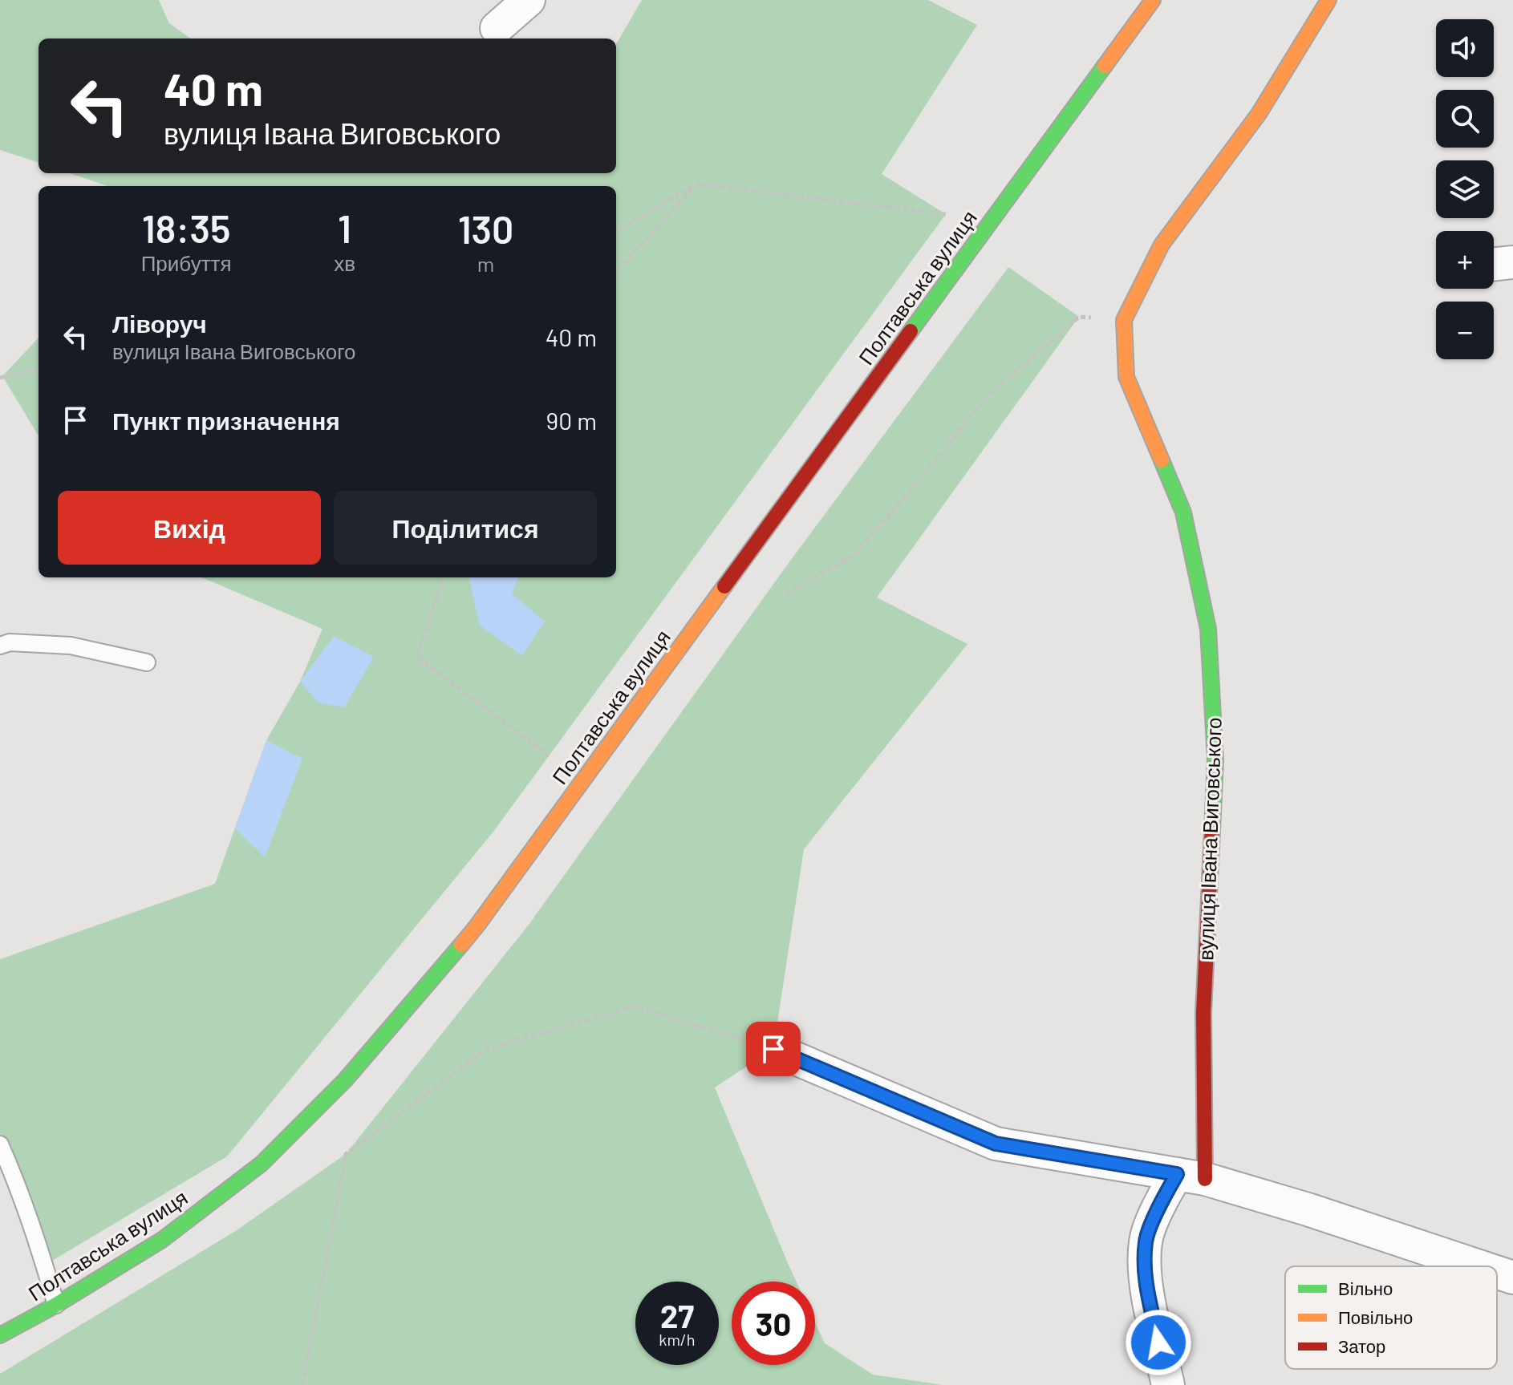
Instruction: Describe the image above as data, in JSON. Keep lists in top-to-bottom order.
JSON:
{
  "streets": {
    "main road": ["Полтавська вулиця", "вулиця Івана Виговського"]
  },
  "legend": ["Вільно", "Повільно", "Затор"],
  "page": {
    "map_buttons": ["+", "−"],
    "turn": ["40 m", "вулиця Івана Виговського"],
    "eta": [
      "18:35",
      "Прибуття",
      "1",
      "хв",
      "130",
      "m"
    ],
    "list": [
      {
        "name": "Ліворуч",
        "note": "вулиця Івана Виговського",
        "value": "40 m"
      },
      {
        "name": "Пункт призначення",
        "value": "90 m"
      }
    ],
    "buttons": ["Вихід", "Поділитися"],
    "speed": "27 km/h",
    "limit": "30"
  }
}
